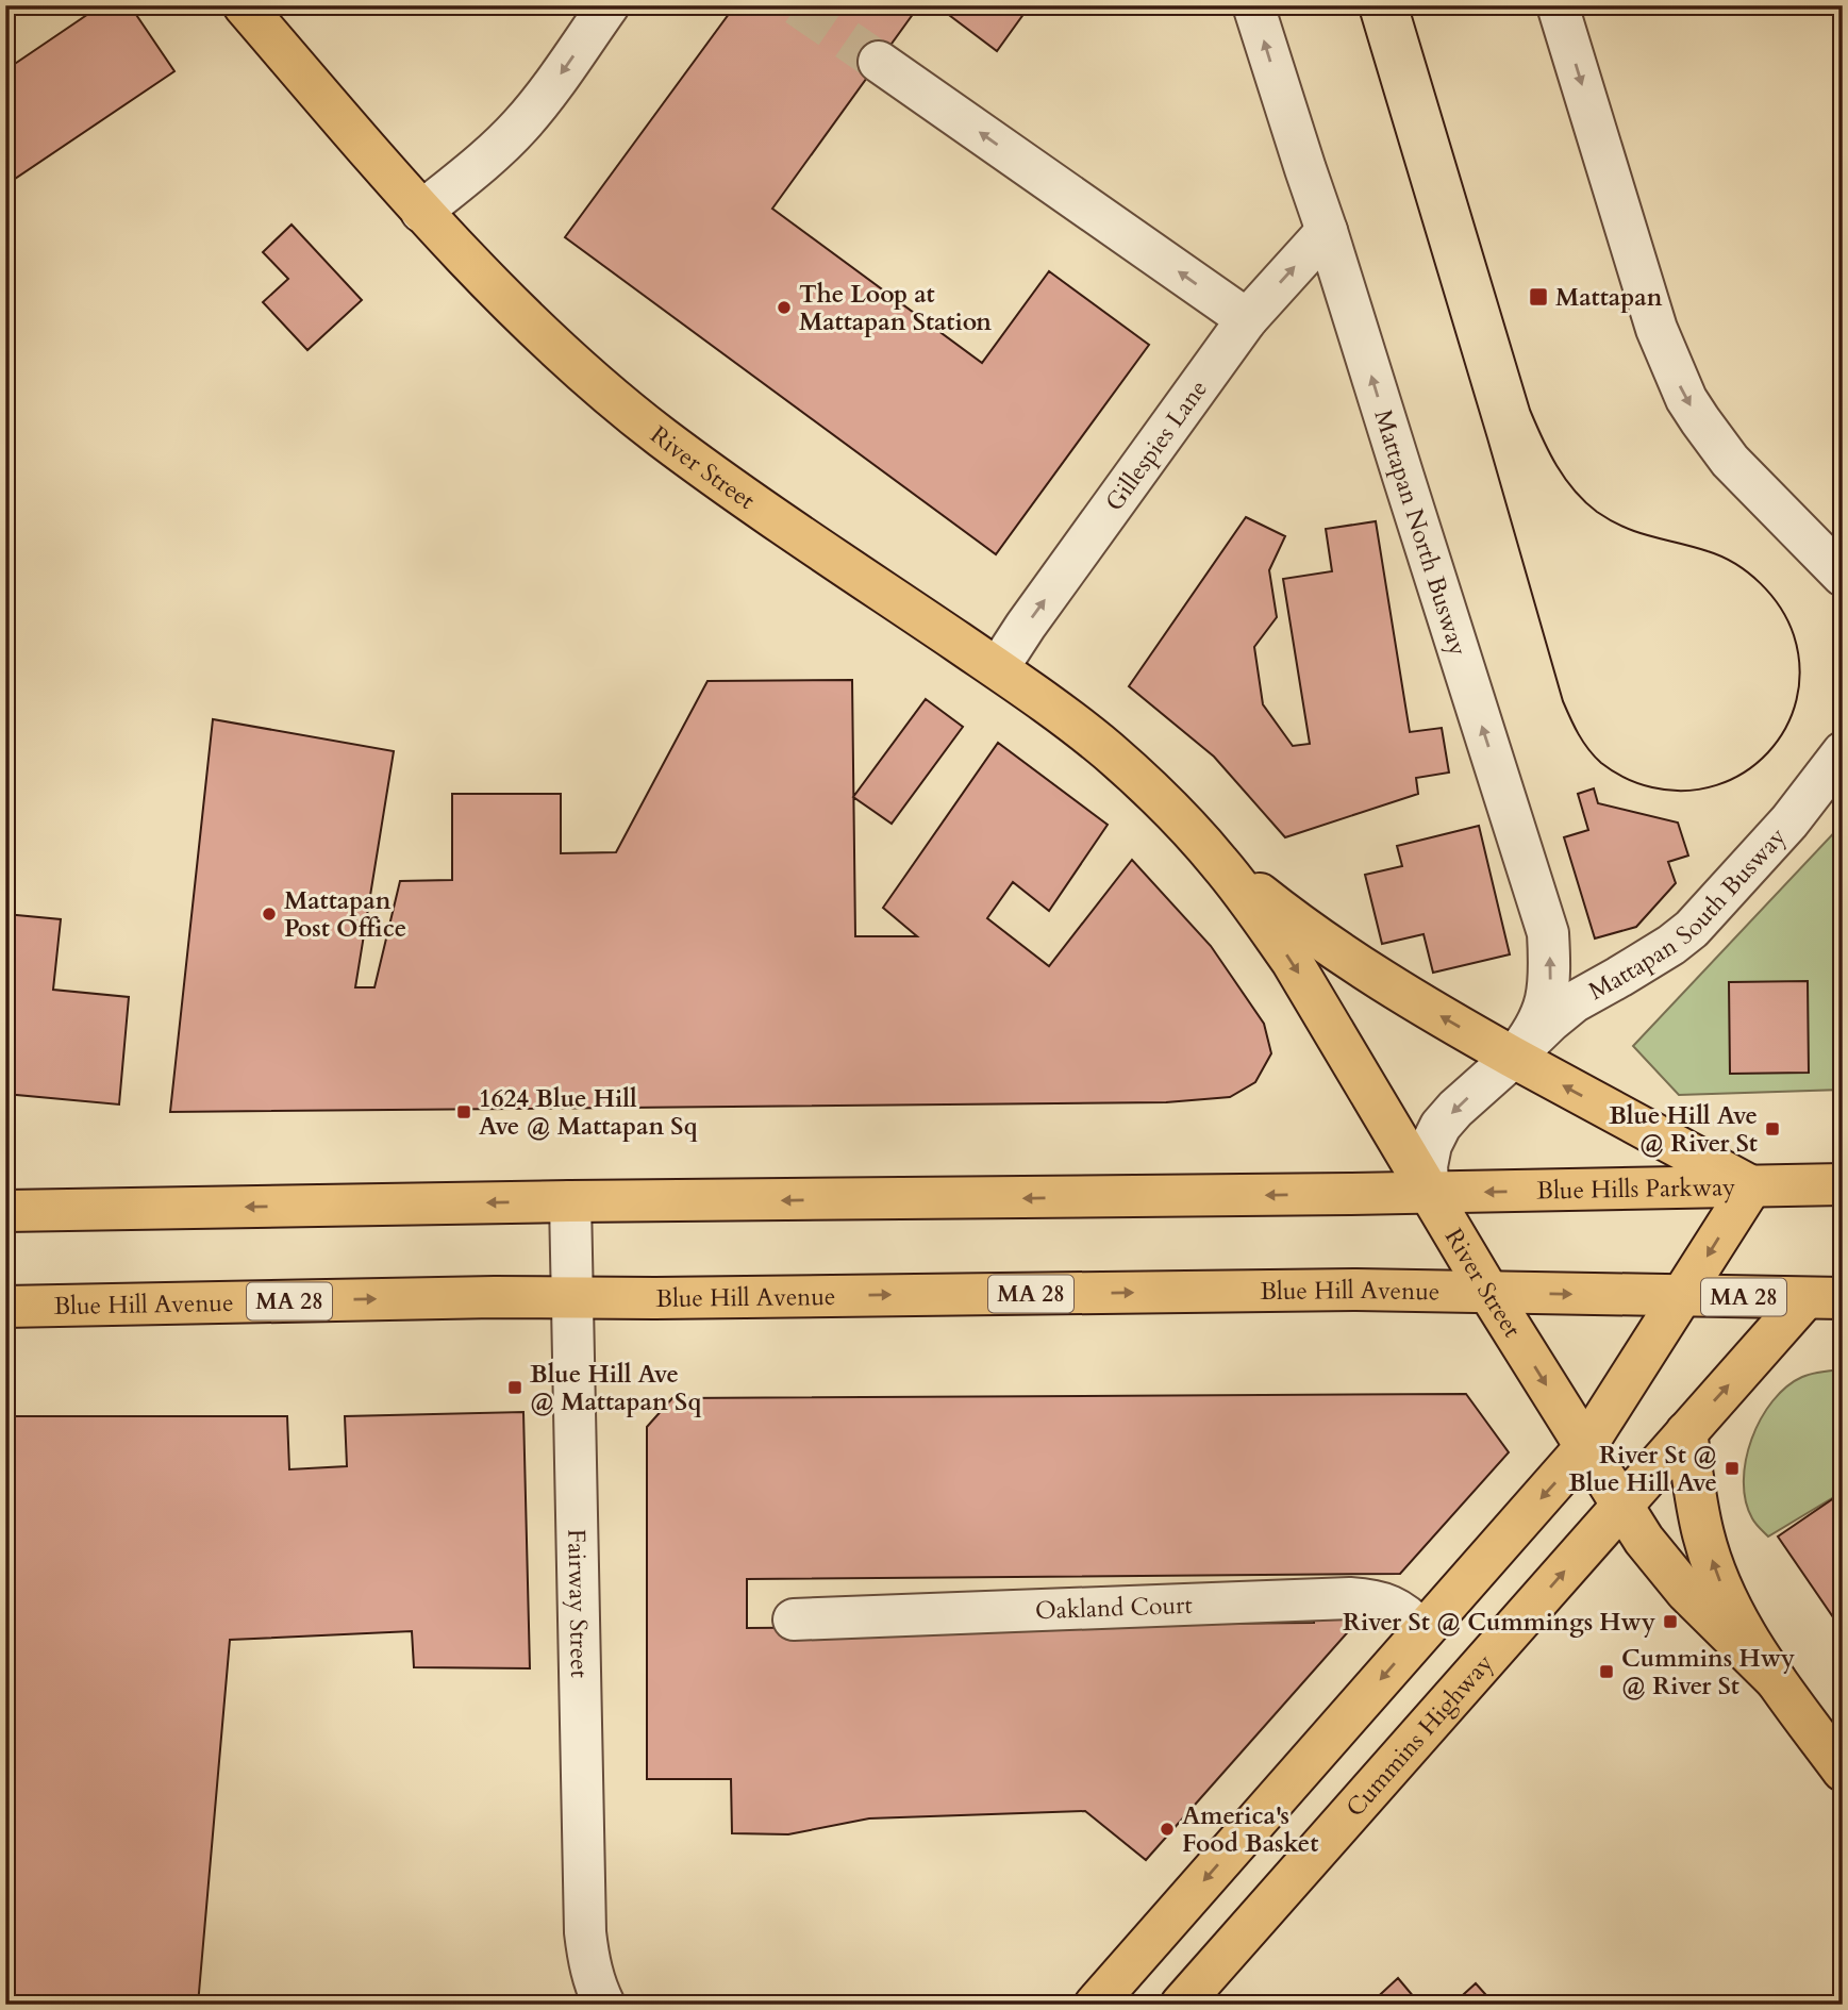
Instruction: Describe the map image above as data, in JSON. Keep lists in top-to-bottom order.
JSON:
{
  "streets": {
    "main road": [
      "River Street",
      "Blue Hills Parkway",
      "Blue Hill Avenue",
      "MA 28",
      "Cummins Highway"
    ],
    "street": [
      "Gillespies Lane",
      "Mattapan North Busway",
      "Mattapan South Busway",
      "Fairway Street",
      "Oakland Court"
    ]
  },
  "crossings": [
    ["Gillespies Lane", "River Street"],
    ["Gillespies Lane", "Mattapan North Busway"],
    ["River Street", "Mattapan North Busway"],
    ["River Street", "Mattapan South Busway"],
    ["River Street", "Blue Hills Parkway"],
    ["River Street", "Blue Hill Avenue"],
    ["River Street", "MA 28"],
    ["River Street", "Cummins Highway"],
    ["Mattapan North Busway", "Mattapan South Busway"],
    ["Blue Hill Avenue", "MA 28"],
    ["Blue Hill Avenue", "Fairway Street"],
    ["MA 28", "Cummins Highway"]
  ],
  "one_way": ["Gillespies Lane"],
  "places": {
    "transit": [
      "Mattapan",
      "1624 Blue Hill Ave @ Mattapan Sq",
      "Blue Hill Ave @ River St",
      "Blue Hill Ave @ Mattapan Sq",
      "River St @ Blue Hill Ave",
      "River St @ Cummings Hwy",
      "Cummins Hwy @ River St"
    ],
    "other": ["The Loop at Mattapan Station", "Mattapan Post Office", "America's Food Basket"]
  }
}
